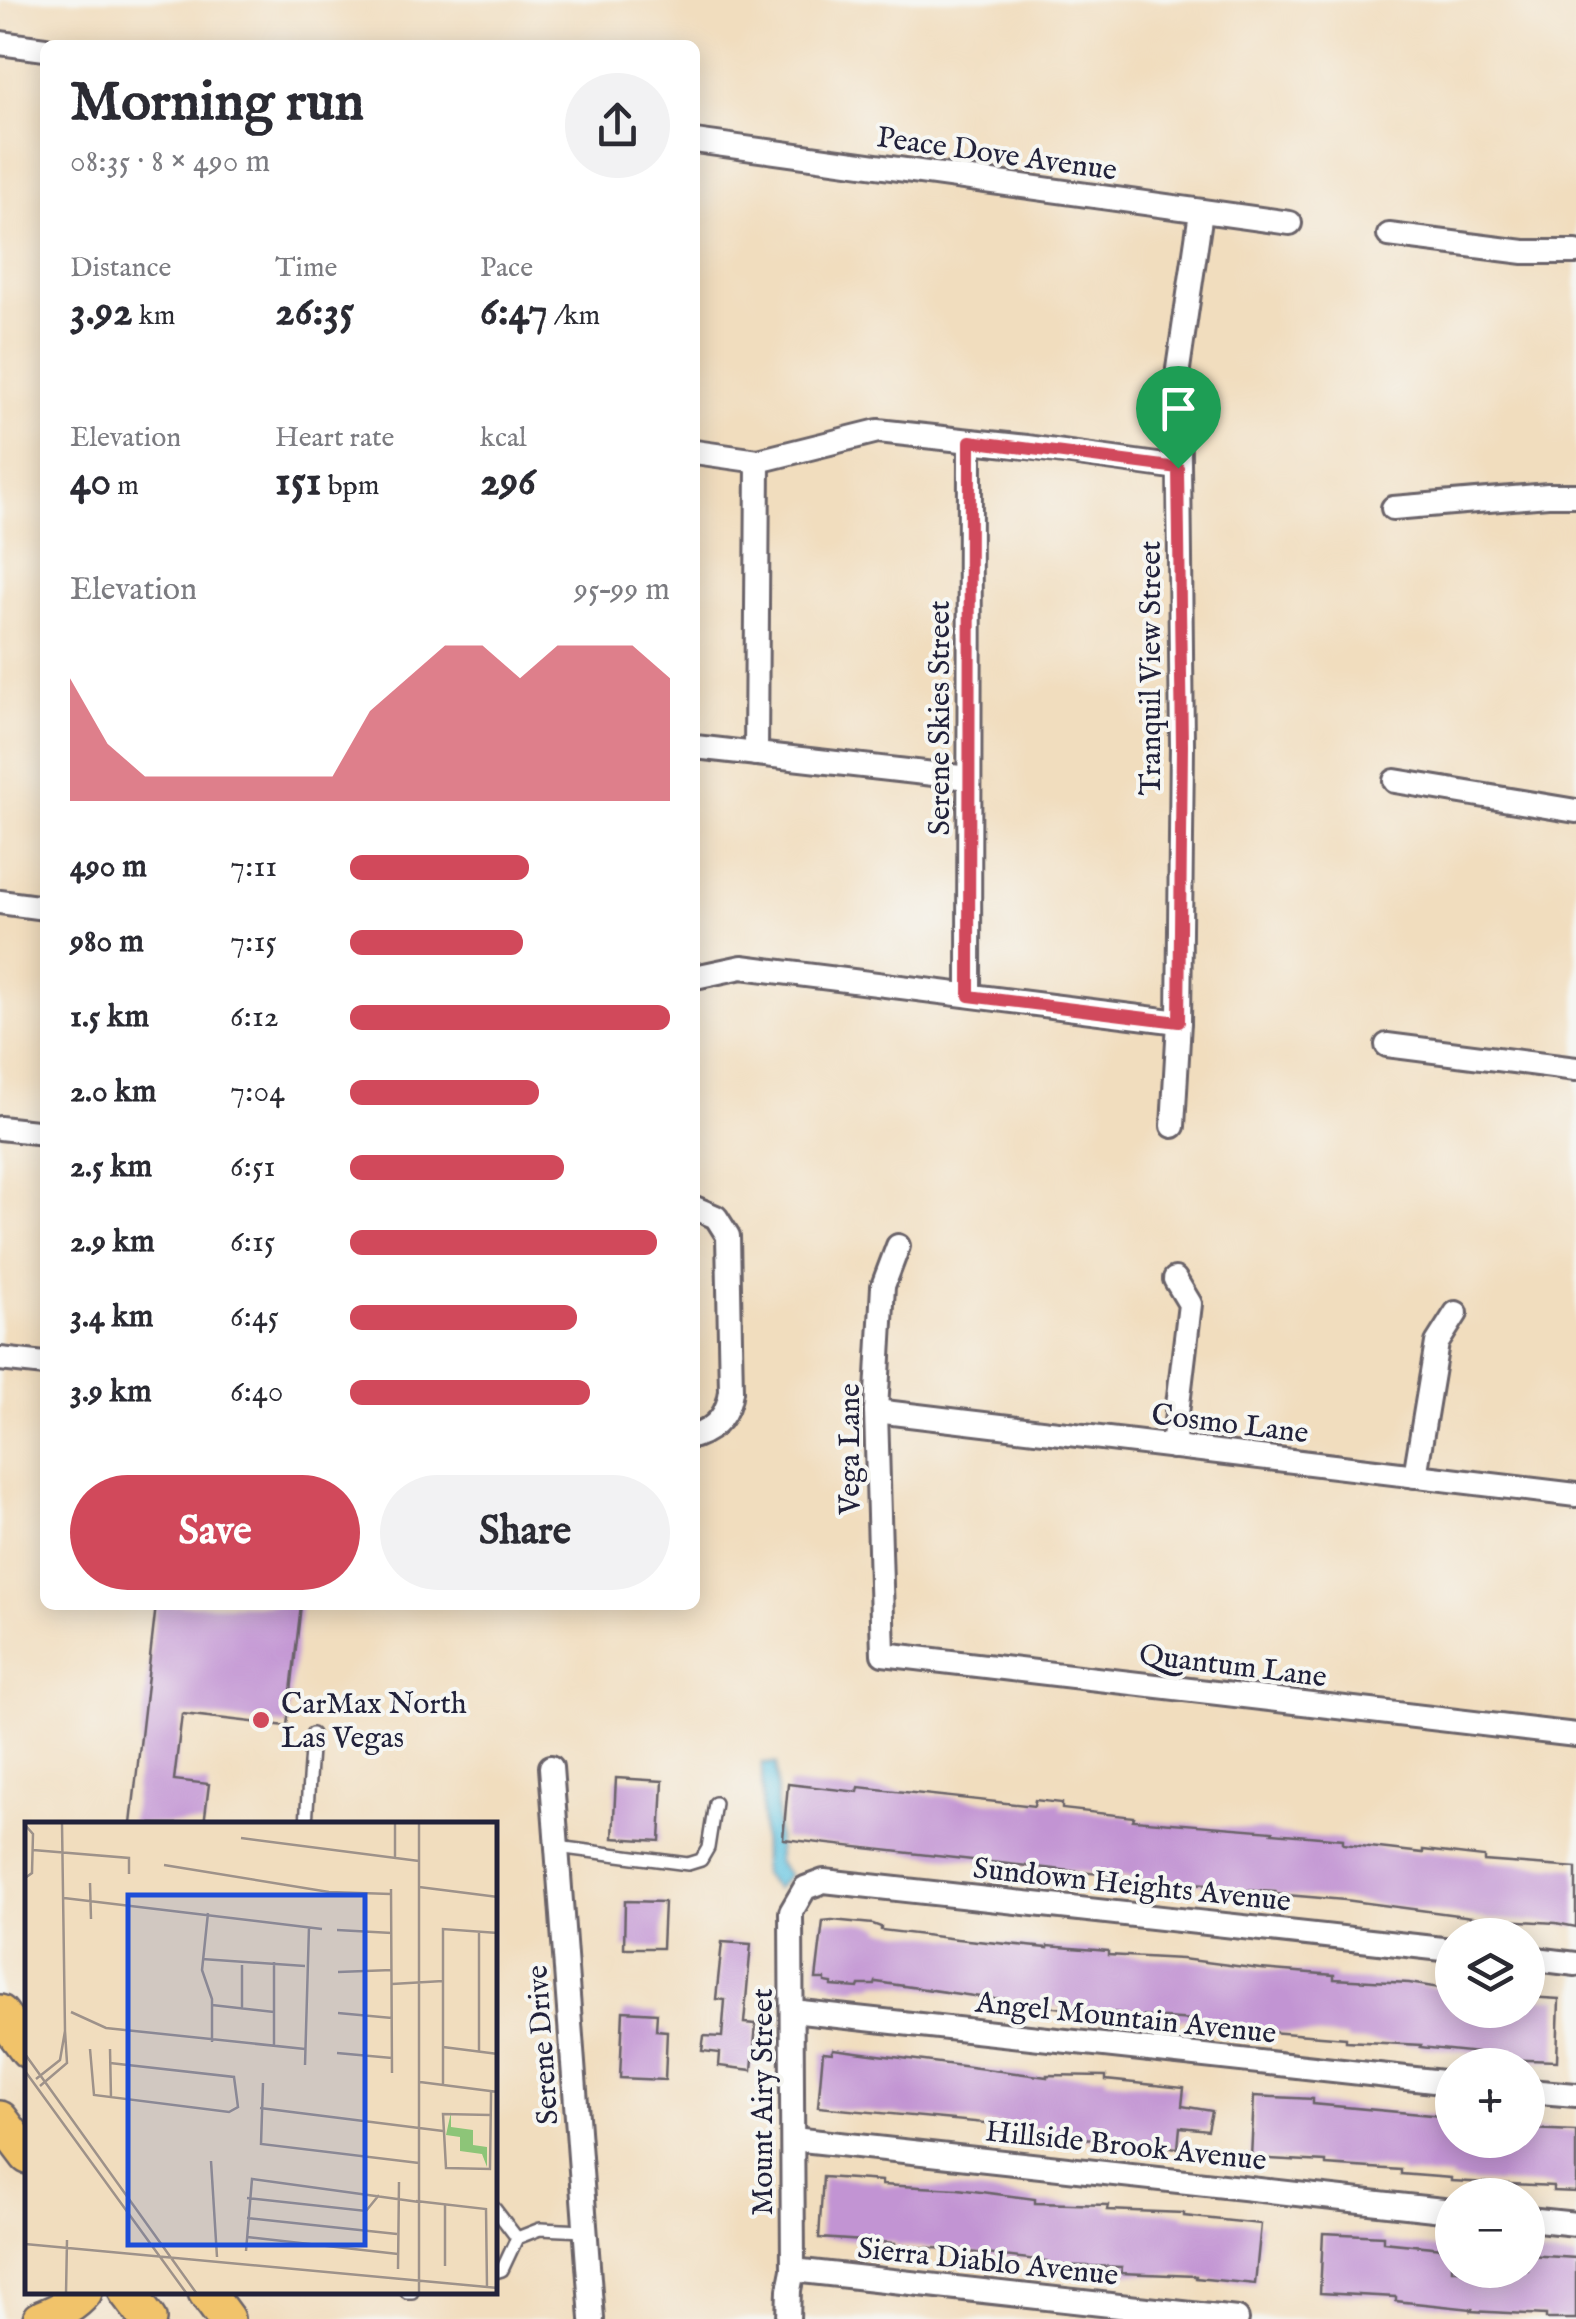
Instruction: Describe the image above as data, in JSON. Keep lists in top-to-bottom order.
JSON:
{
  "streets": {
    "street": [
      "Peace Dove Avenue",
      "Tranquil View Street",
      "Serene Skies Street",
      "Cosmo Lane",
      "Vega Lane",
      "Quantum Lane",
      "Sundown Heights Avenue",
      "Angel Mountain Avenue",
      "Serene Drive",
      "Mount Airy Street",
      "Hillside Brook Avenue",
      "Sierra Diablo Avenue"
    ]
  },
  "crossings": [
    ["Peace Dove Avenue", "Tranquil View Street"],
    ["Cosmo Lane", "Vega Lane"],
    ["Vega Lane", "Quantum Lane"],
    ["Sundown Heights Avenue", "Mount Airy Street"],
    ["Angel Mountain Avenue", "Mount Airy Street"],
    ["Mount Airy Street", "Hillside Brook Avenue"],
    ["Mount Airy Street", "Sierra Diablo Avenue"]
  ],
  "places": ["CarMax North Las Vegas"],
  "page": {
    "heading": ["Morning run", "08:35 · 8 × 490 m"],
    "stats": [
      ["Distance", "3.92 km"],
      ["Time", "26:35"],
      ["Pace", "6:47 /km"],
      ["Elevation", "40 m"],
      ["Heart rate", "151 bpm"],
      ["kcal", "296"]
    ],
    "chart": ["Elevation", "95–99 m"],
    "list": [
      {
        "name": "490 m",
        "note": "7:11"
      },
      {
        "name": "980 m",
        "note": "7:15"
      },
      {
        "name": "1.5 km",
        "note": "6:12"
      },
      {
        "name": "2.0 km",
        "note": "7:04"
      },
      {
        "name": "2.5 km",
        "note": "6:51"
      },
      {
        "name": "2.9 km",
        "note": "6:15"
      },
      {
        "name": "3.4 km",
        "note": "6:45"
      },
      {
        "name": "3.9 km",
        "note": "6:40"
      }
    ],
    "buttons": ["Save", "Share"],
    "map_buttons": ["+", "−"]
  }
}
